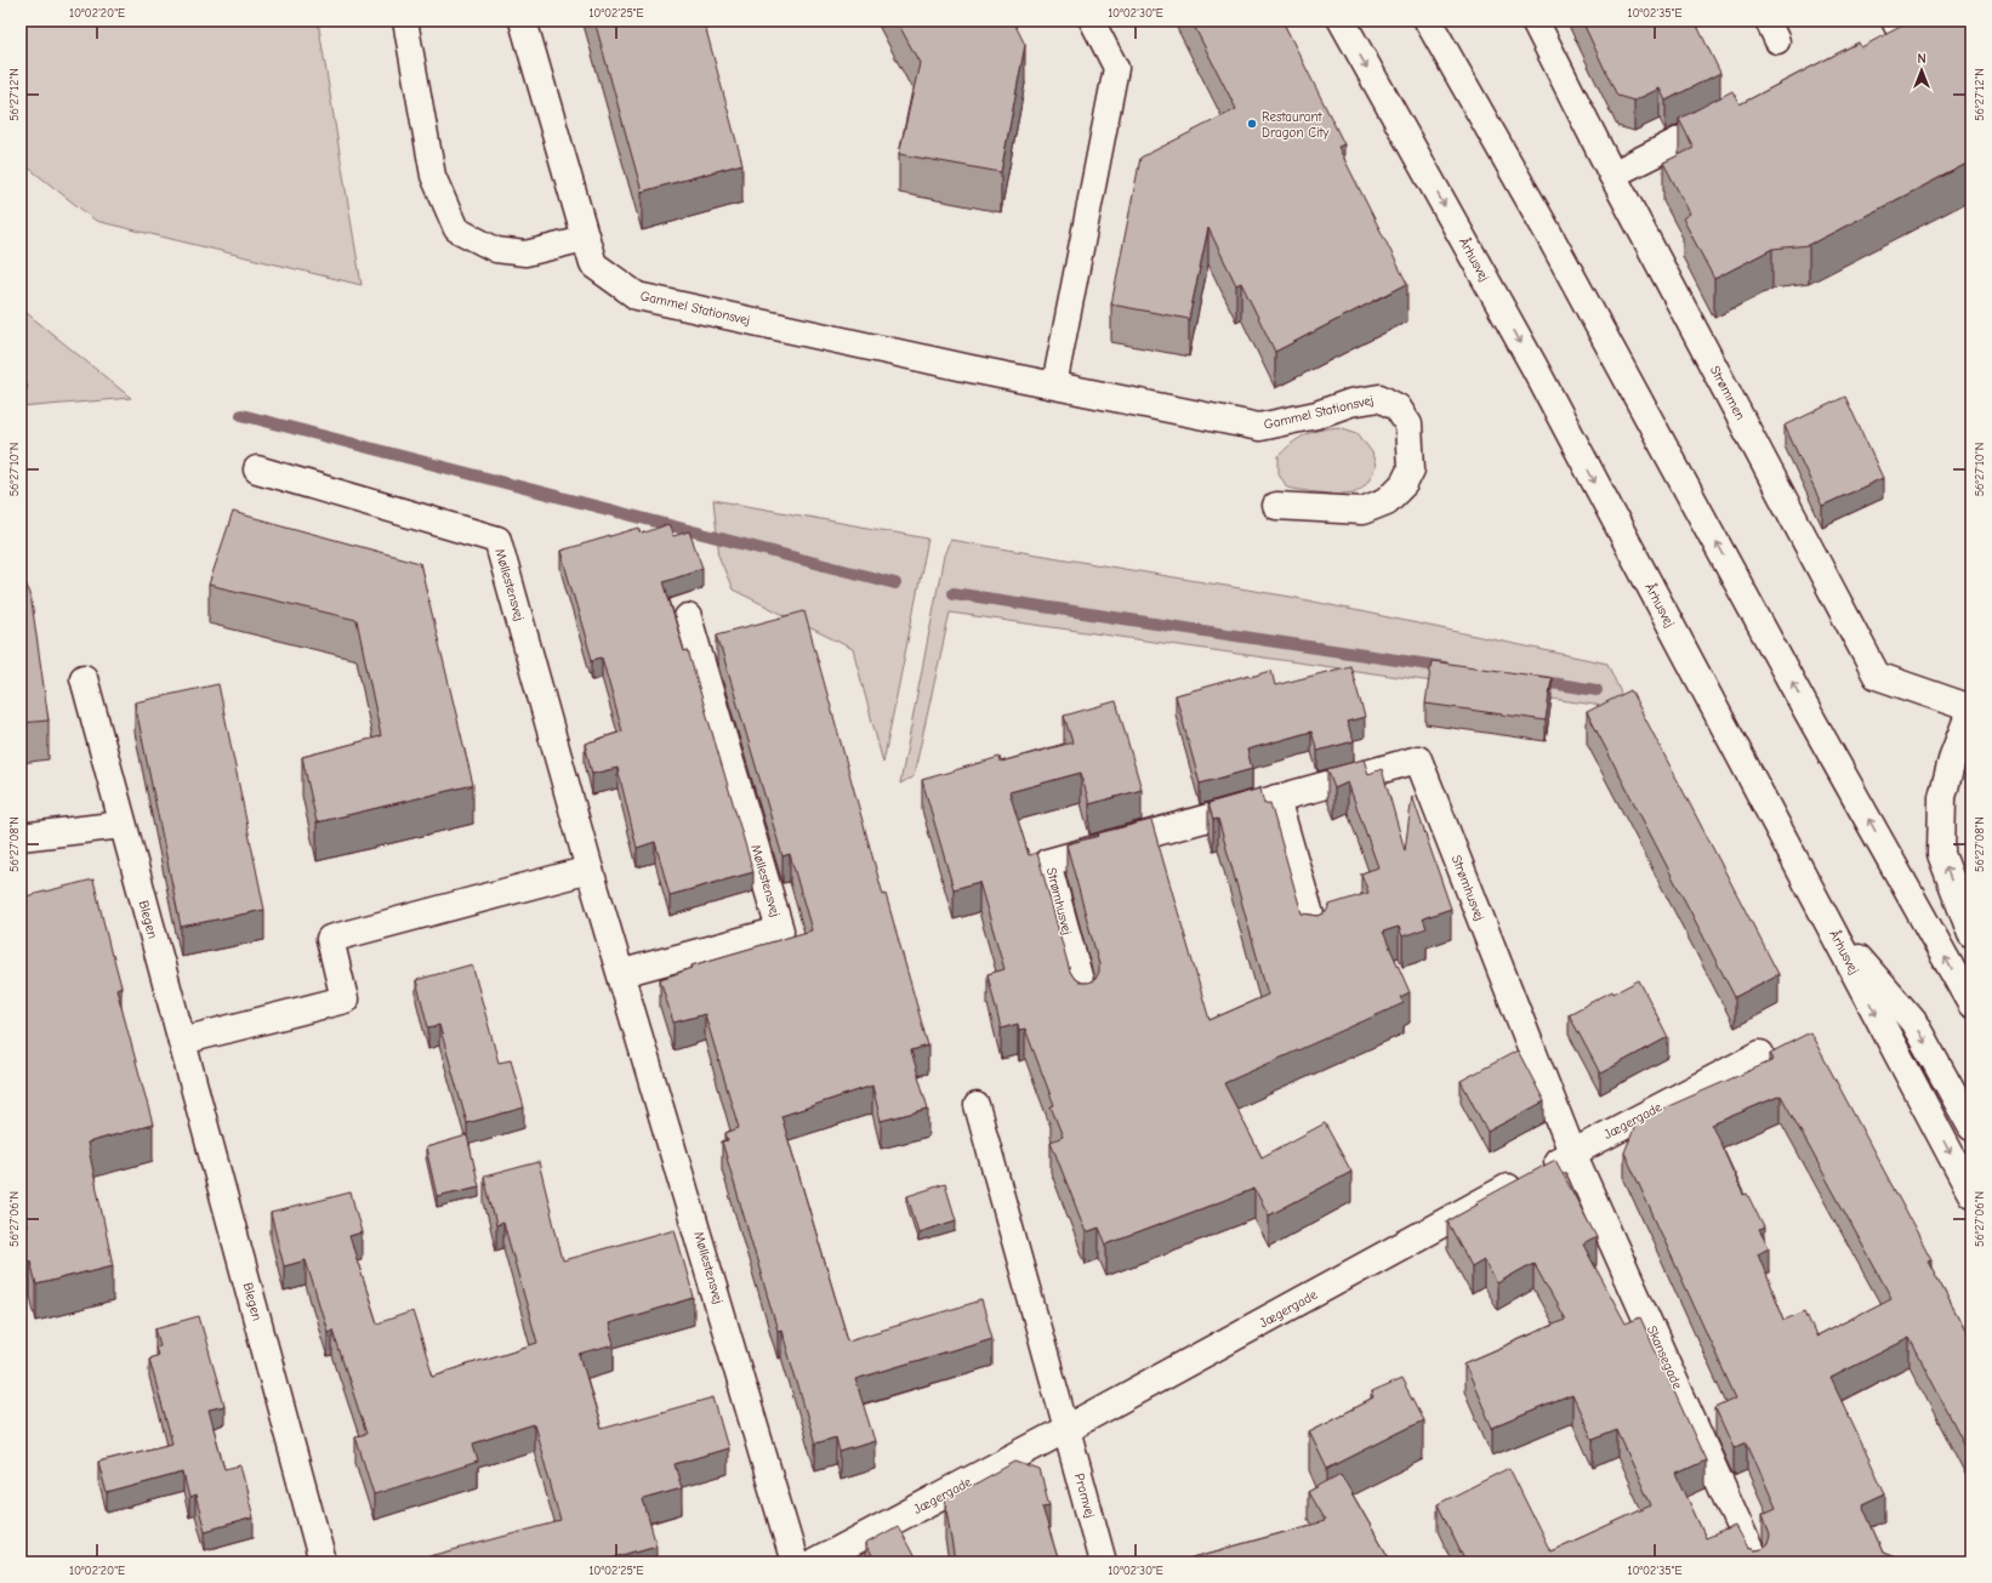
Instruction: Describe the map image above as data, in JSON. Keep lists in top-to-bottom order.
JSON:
{
  "streets": {
    "street": [
      "Århusvej",
      "Gammel Stationsvej",
      "Strømmen",
      "Møllestensvej",
      "Strømhusvej",
      "Blegen",
      "Jægergade",
      "Skansegade",
      "Pramvej"
    ]
  },
  "crossings": [
    ["Strømhusvej", "Jægergade"],
    ["Strømhusvej", "Skansegade"],
    ["Jægergade", "Skansegade"],
    ["Jægergade", "Pramvej"]
  ],
  "places": ["Restaurant Dragon City"],
  "north": "top",
  "coordinates": [
    "10°02'20\"E",
    "10°02'25\"E",
    "10°02'30\"E",
    "10°02'35\"E",
    "56°27'12\"N",
    "56°27'10\"N",
    "56°27'08\"N",
    "56°27'06\"N"
  ]
}
